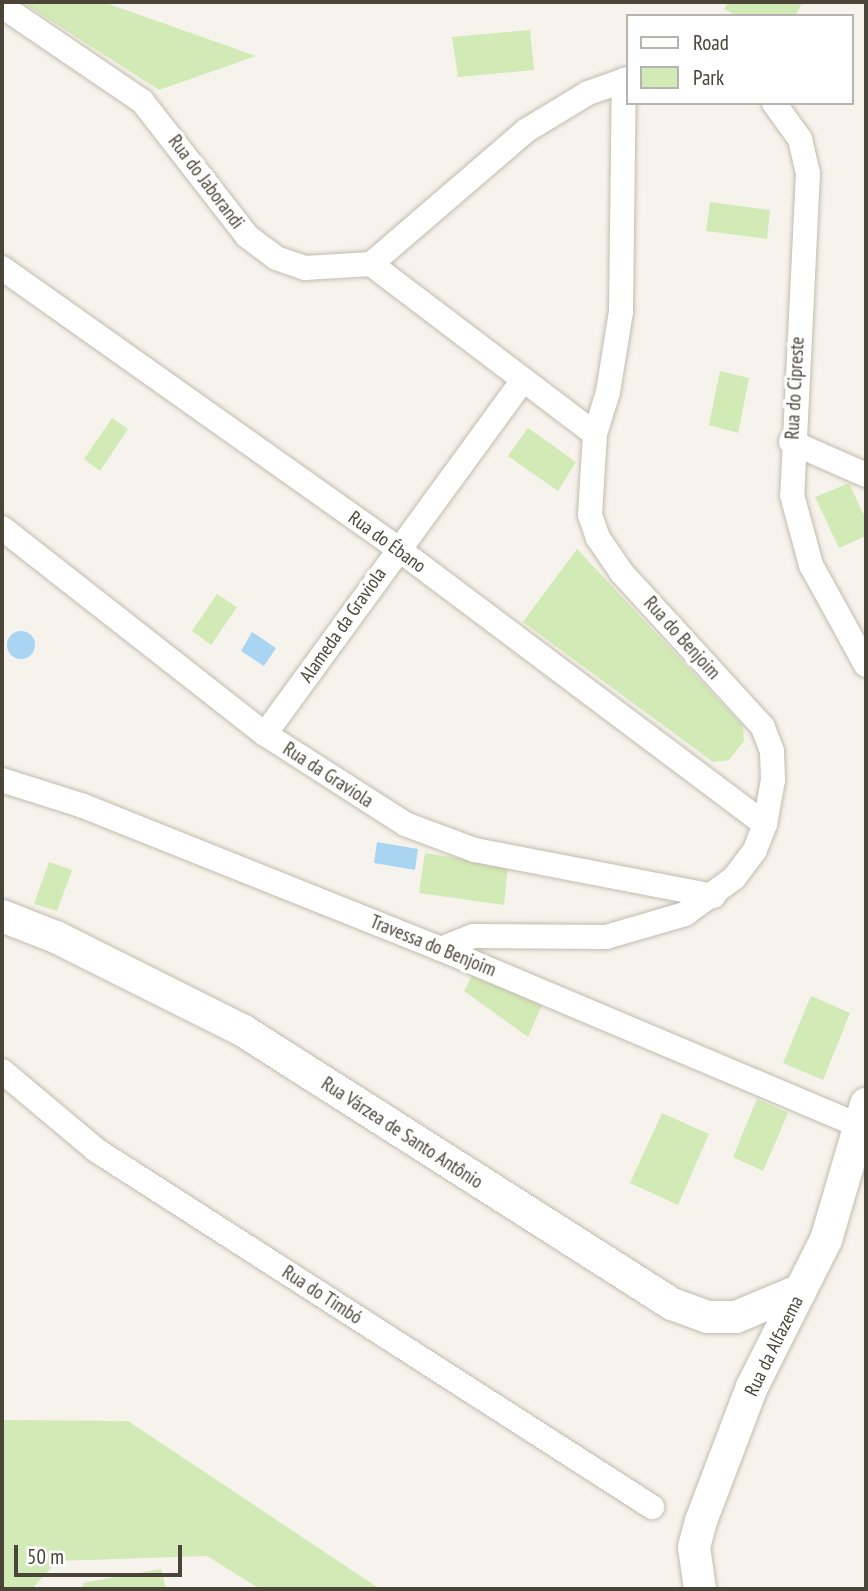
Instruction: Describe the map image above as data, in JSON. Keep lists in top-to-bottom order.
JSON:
{
  "streets": {
    "street": [
      "Rua do Jaborandi",
      "Rua do Cipreste",
      "Rua do Ébano",
      "Alameda da Graviola",
      "Rua do Benjoim",
      "Rua da Graviola",
      "Travessa do Benjoim",
      "Rua Várzea de Santo Antônio",
      "Rua do Timbó",
      "Rua da Alfazema"
    ]
  },
  "crossings": [
    ["Rua do Ébano", "Alameda da Graviola"],
    ["Rua do Ébano", "Rua do Benjoim"],
    ["Alameda da Graviola", "Rua da Graviola"],
    ["Rua do Benjoim", "Rua da Graviola"],
    ["Rua do Benjoim", "Travessa do Benjoim"],
    ["Travessa do Benjoim", "Rua da Alfazema"],
    ["Rua Várzea de Santo Antônio", "Rua da Alfazema"]
  ],
  "legend": ["Road", "Park"],
  "scale_bar": "50 m"
}
